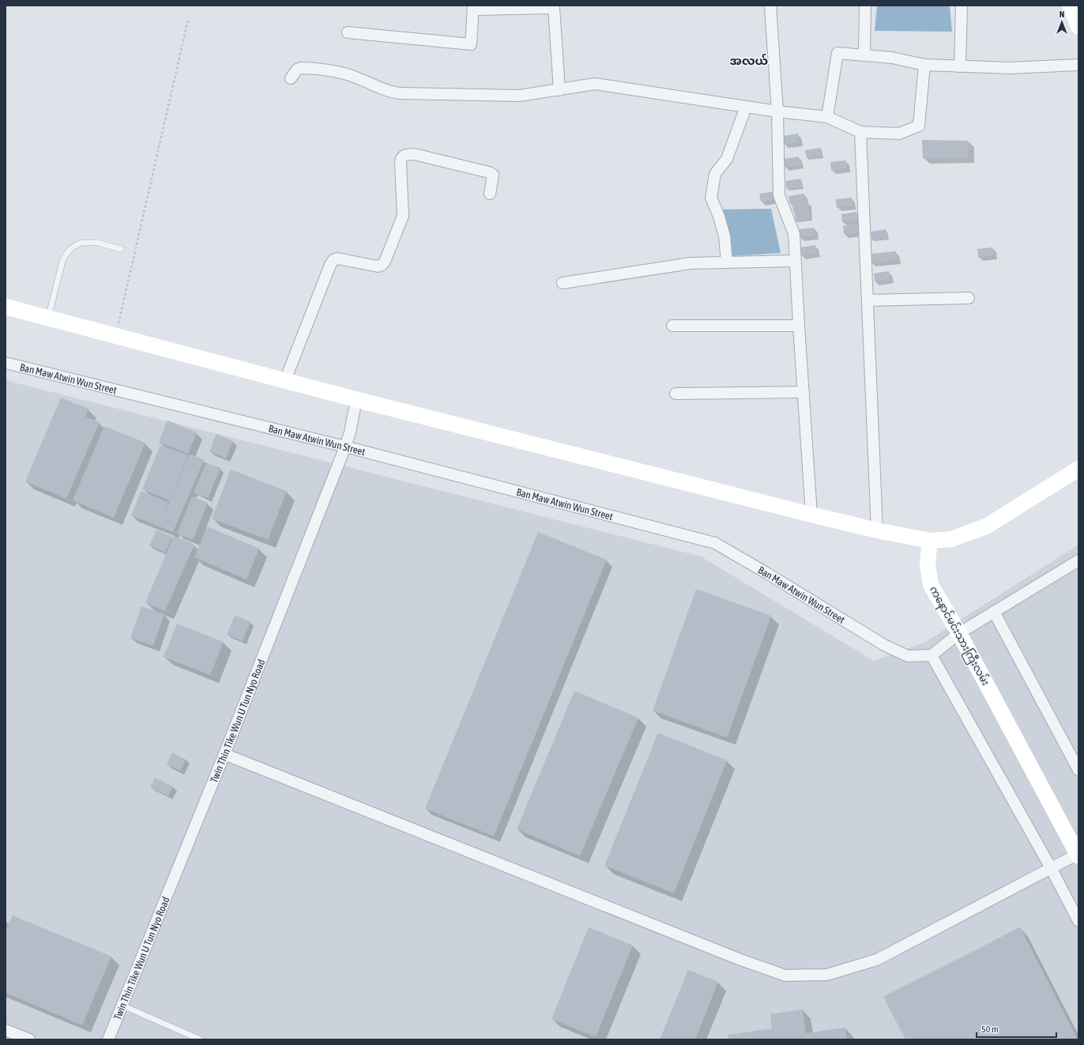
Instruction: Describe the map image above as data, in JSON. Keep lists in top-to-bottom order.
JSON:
{
  "streets": {
    "main road": ["ကနောင်မင်းသားကြီးလမ်း"],
    "street": ["Ban Maw Atwin Wun Street", "Twin Thin Tike Wun U Tun Nyo Road"]
  },
  "crossings": [
    ["Ban Maw Atwin Wun Street", "Twin Thin Tike Wun U Tun Nyo Road"]
  ],
  "districts": ["အလယ်"],
  "scale_bar": "50 m",
  "north": "top"
}
